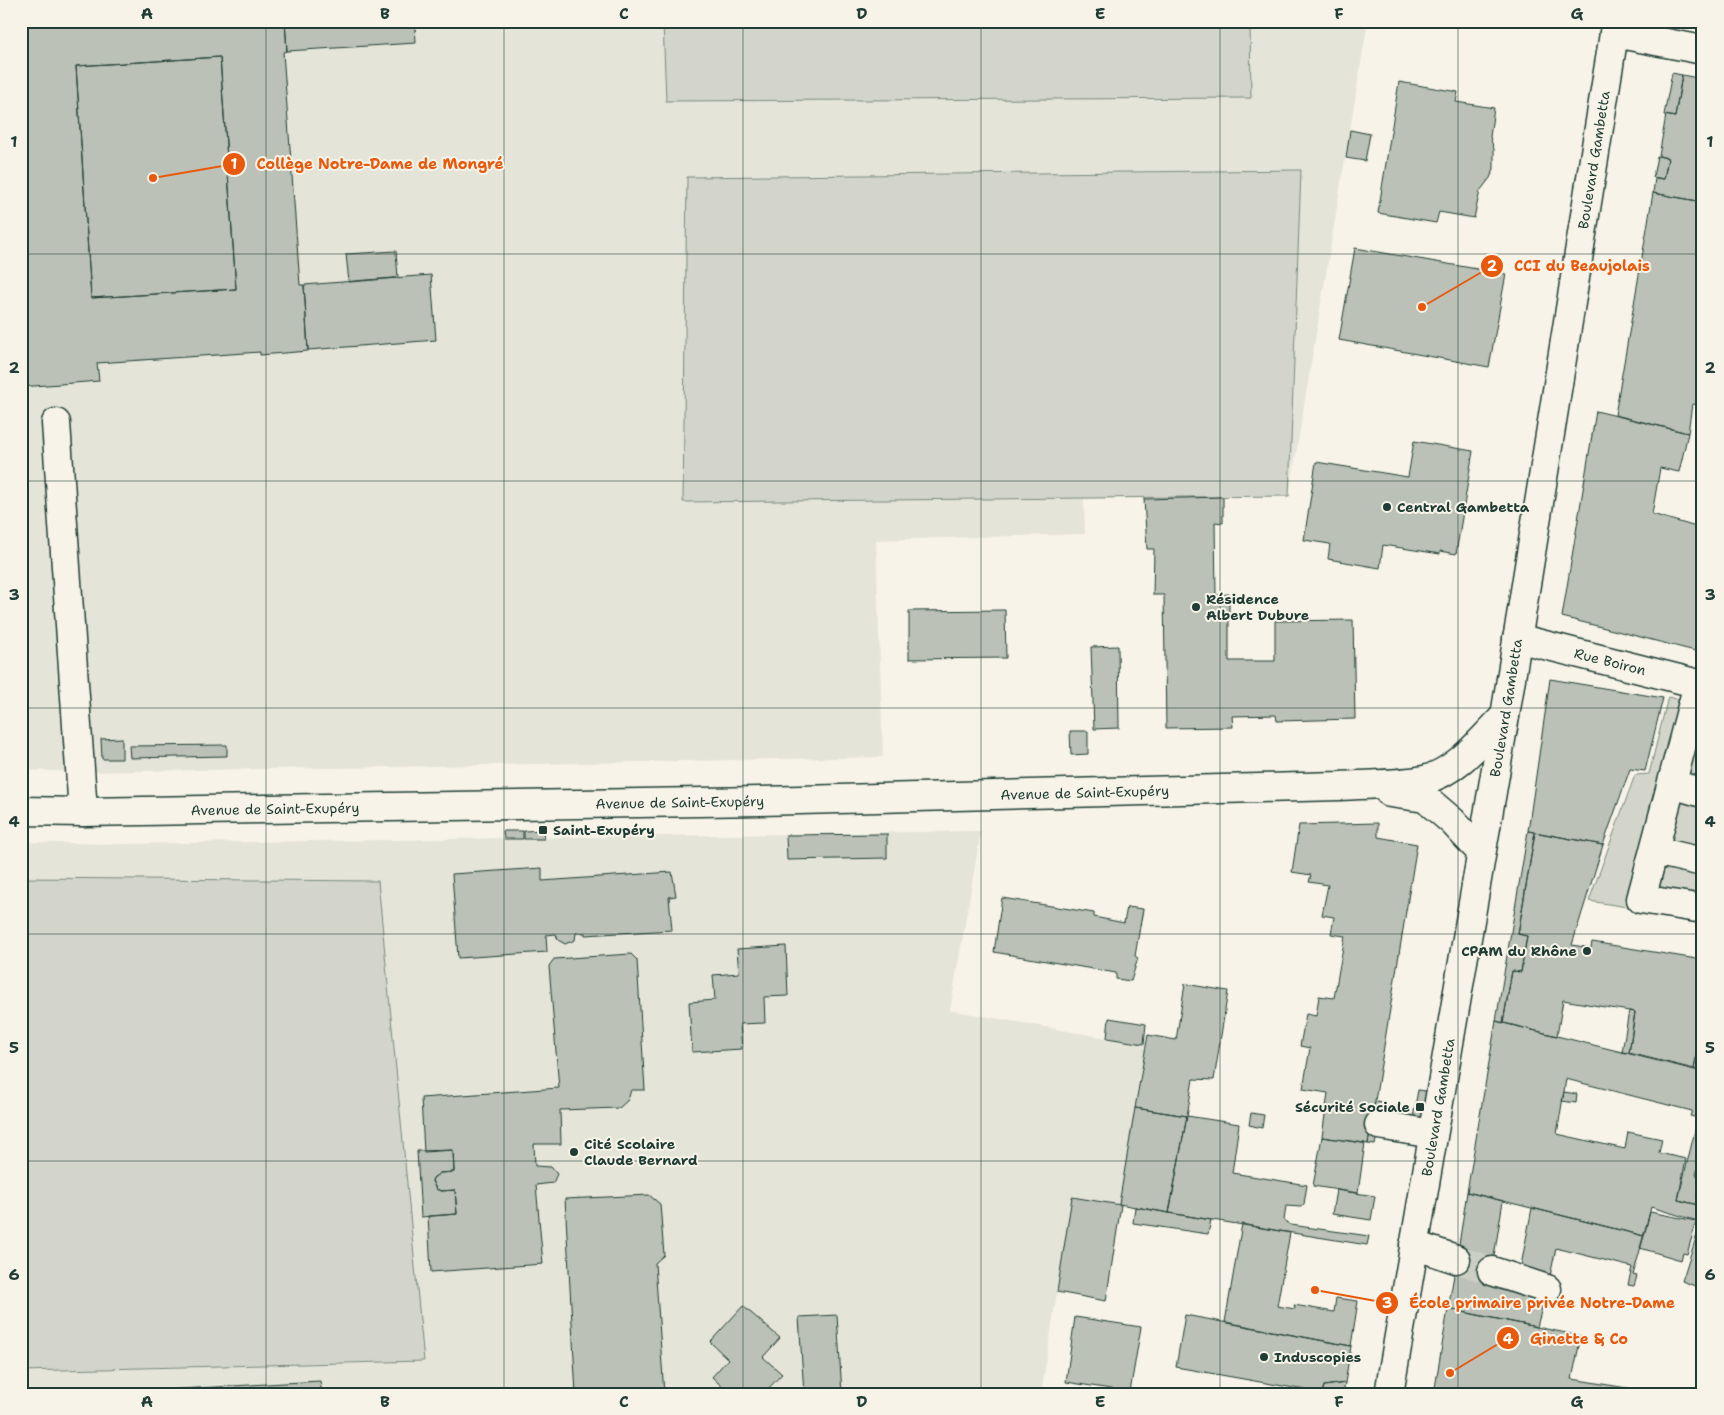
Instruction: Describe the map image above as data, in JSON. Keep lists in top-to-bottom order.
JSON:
{
  "streets": {
    "street": ["Boulevard Gambetta", "Rue Boiron", "Avenue de Saint-Exupéry"]
  },
  "crossings": [
    ["Boulevard Gambetta", "Rue Boiron"],
    ["Boulevard Gambetta", "Avenue de Saint-Exupéry"]
  ],
  "places": {
    "other": [
      "Collège Notre-Dame de Mongré",
      "CCI du Beaujolais",
      "Central Gambetta",
      "Résidence Albert Dubure",
      "CPAM du Rhône",
      "Cité Scolaire Claude Bernard",
      "École primaire privée Notre-Dame",
      "Induscopies",
      "Ginette & Co"
    ],
    "transit": ["Saint-Exupéry", "Sécurité Sociale"]
  },
  "grid": {
    "columns": [
      "A",
      "B",
      "C",
      "D",
      "E",
      "F",
      "G"
    ],
    "rows": [
      "1",
      "2",
      "3",
      "4",
      "5",
      "6"
    ]
  }
}
